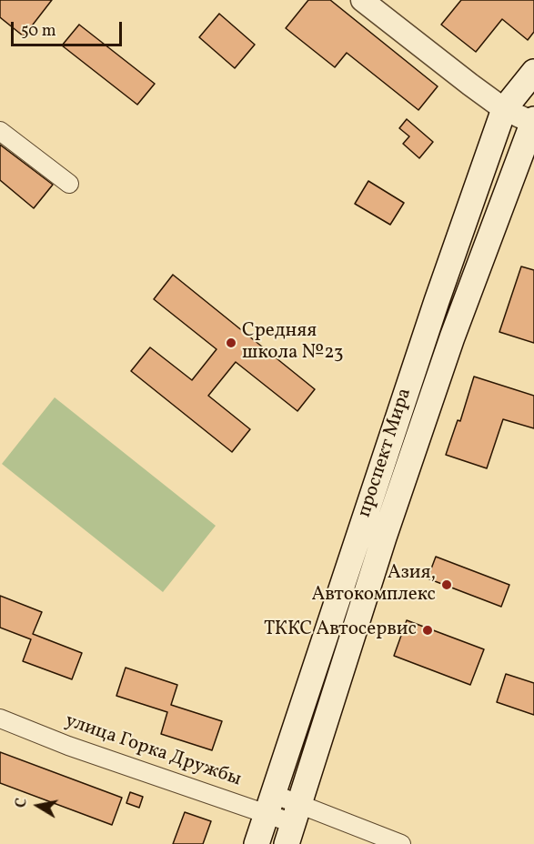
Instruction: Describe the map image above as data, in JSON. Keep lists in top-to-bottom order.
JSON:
{
  "streets": {
    "main road": ["проспект Мира"],
    "street": ["улица Горка Дружбы"]
  },
  "crossings": [
    ["проспект Мира", "улица Горка Дружбы"]
  ],
  "places": ["Средняя школа №23", "Азия, Автокомплекс", "ТККС Автосервис"],
  "scale_bar": "50 m",
  "north": "left"
}
